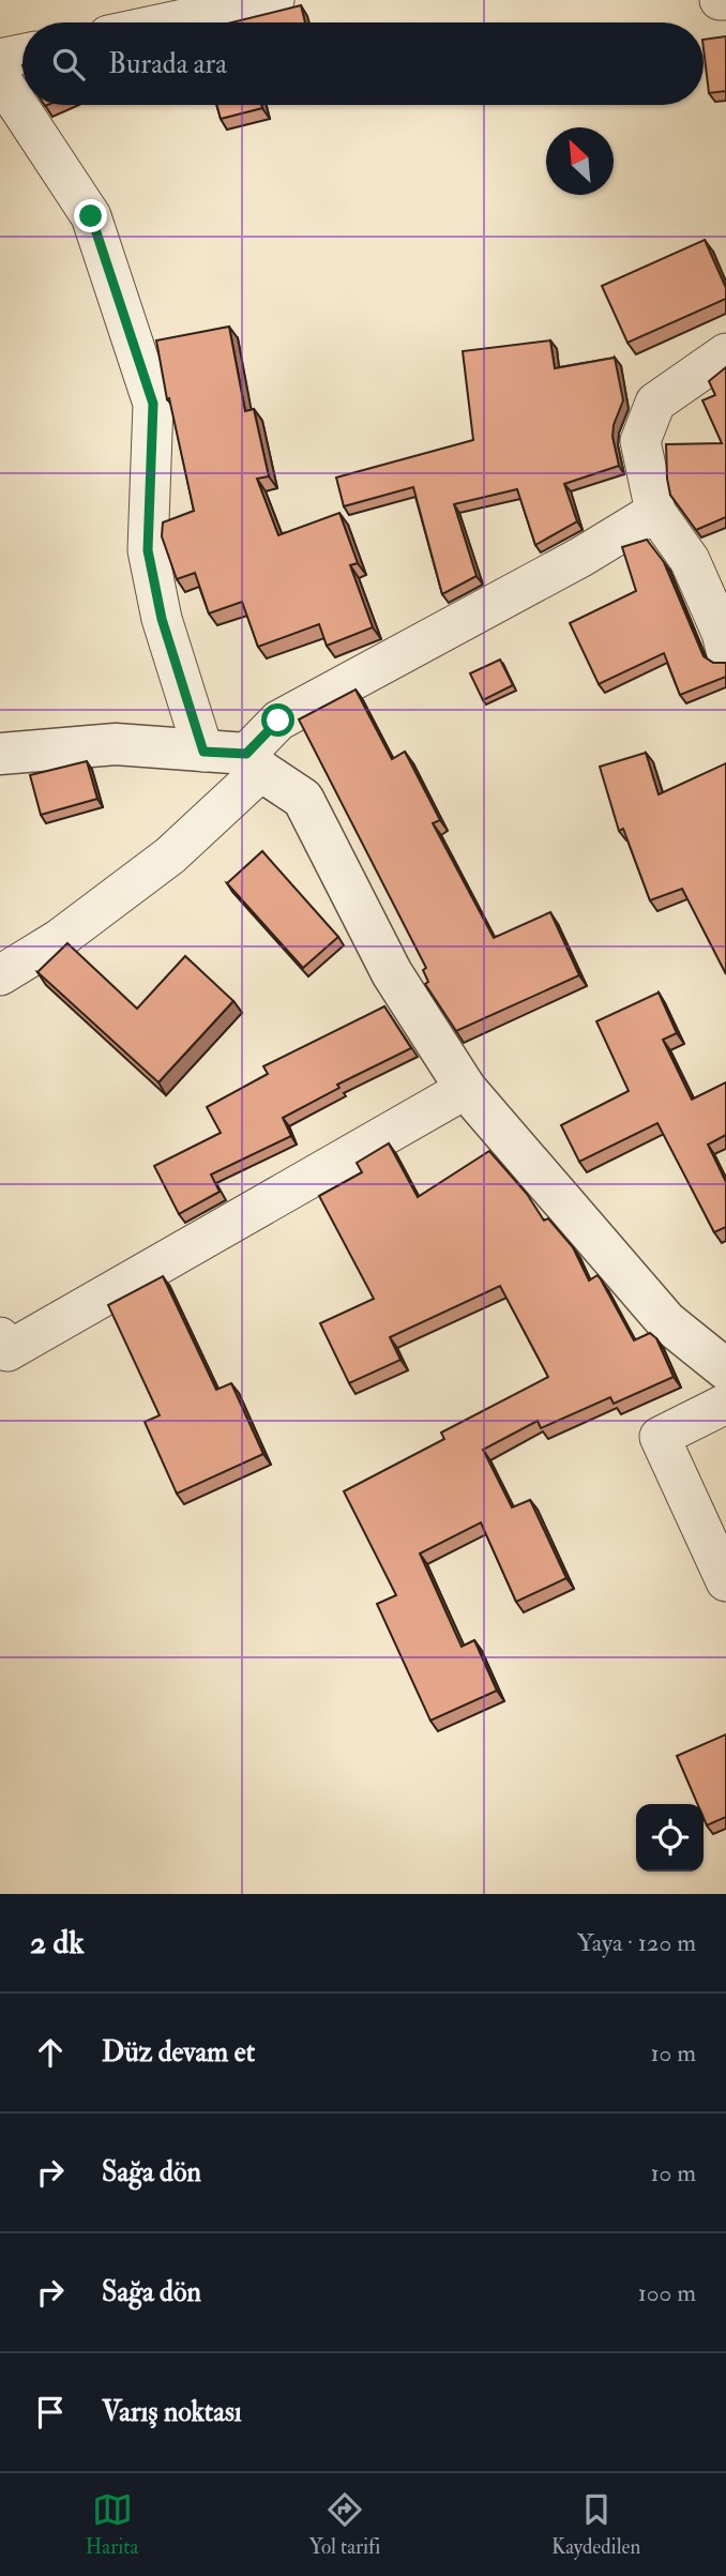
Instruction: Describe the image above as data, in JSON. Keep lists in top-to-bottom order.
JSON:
{
  "north": "top left",
  "page": {
    "search": "Burada ara",
    "heading": ["2 dk", "Yaya · 120 m"],
    "list": [
      ["Düz devam et", "10 m"],
      ["Sağa dön", "10 m"],
      ["Sağa dön", "100 m"],
      "Varış noktası"
    ],
    "nav": ["Harita", "Yol tarifi", "Kaydedilen"]
  }
}
